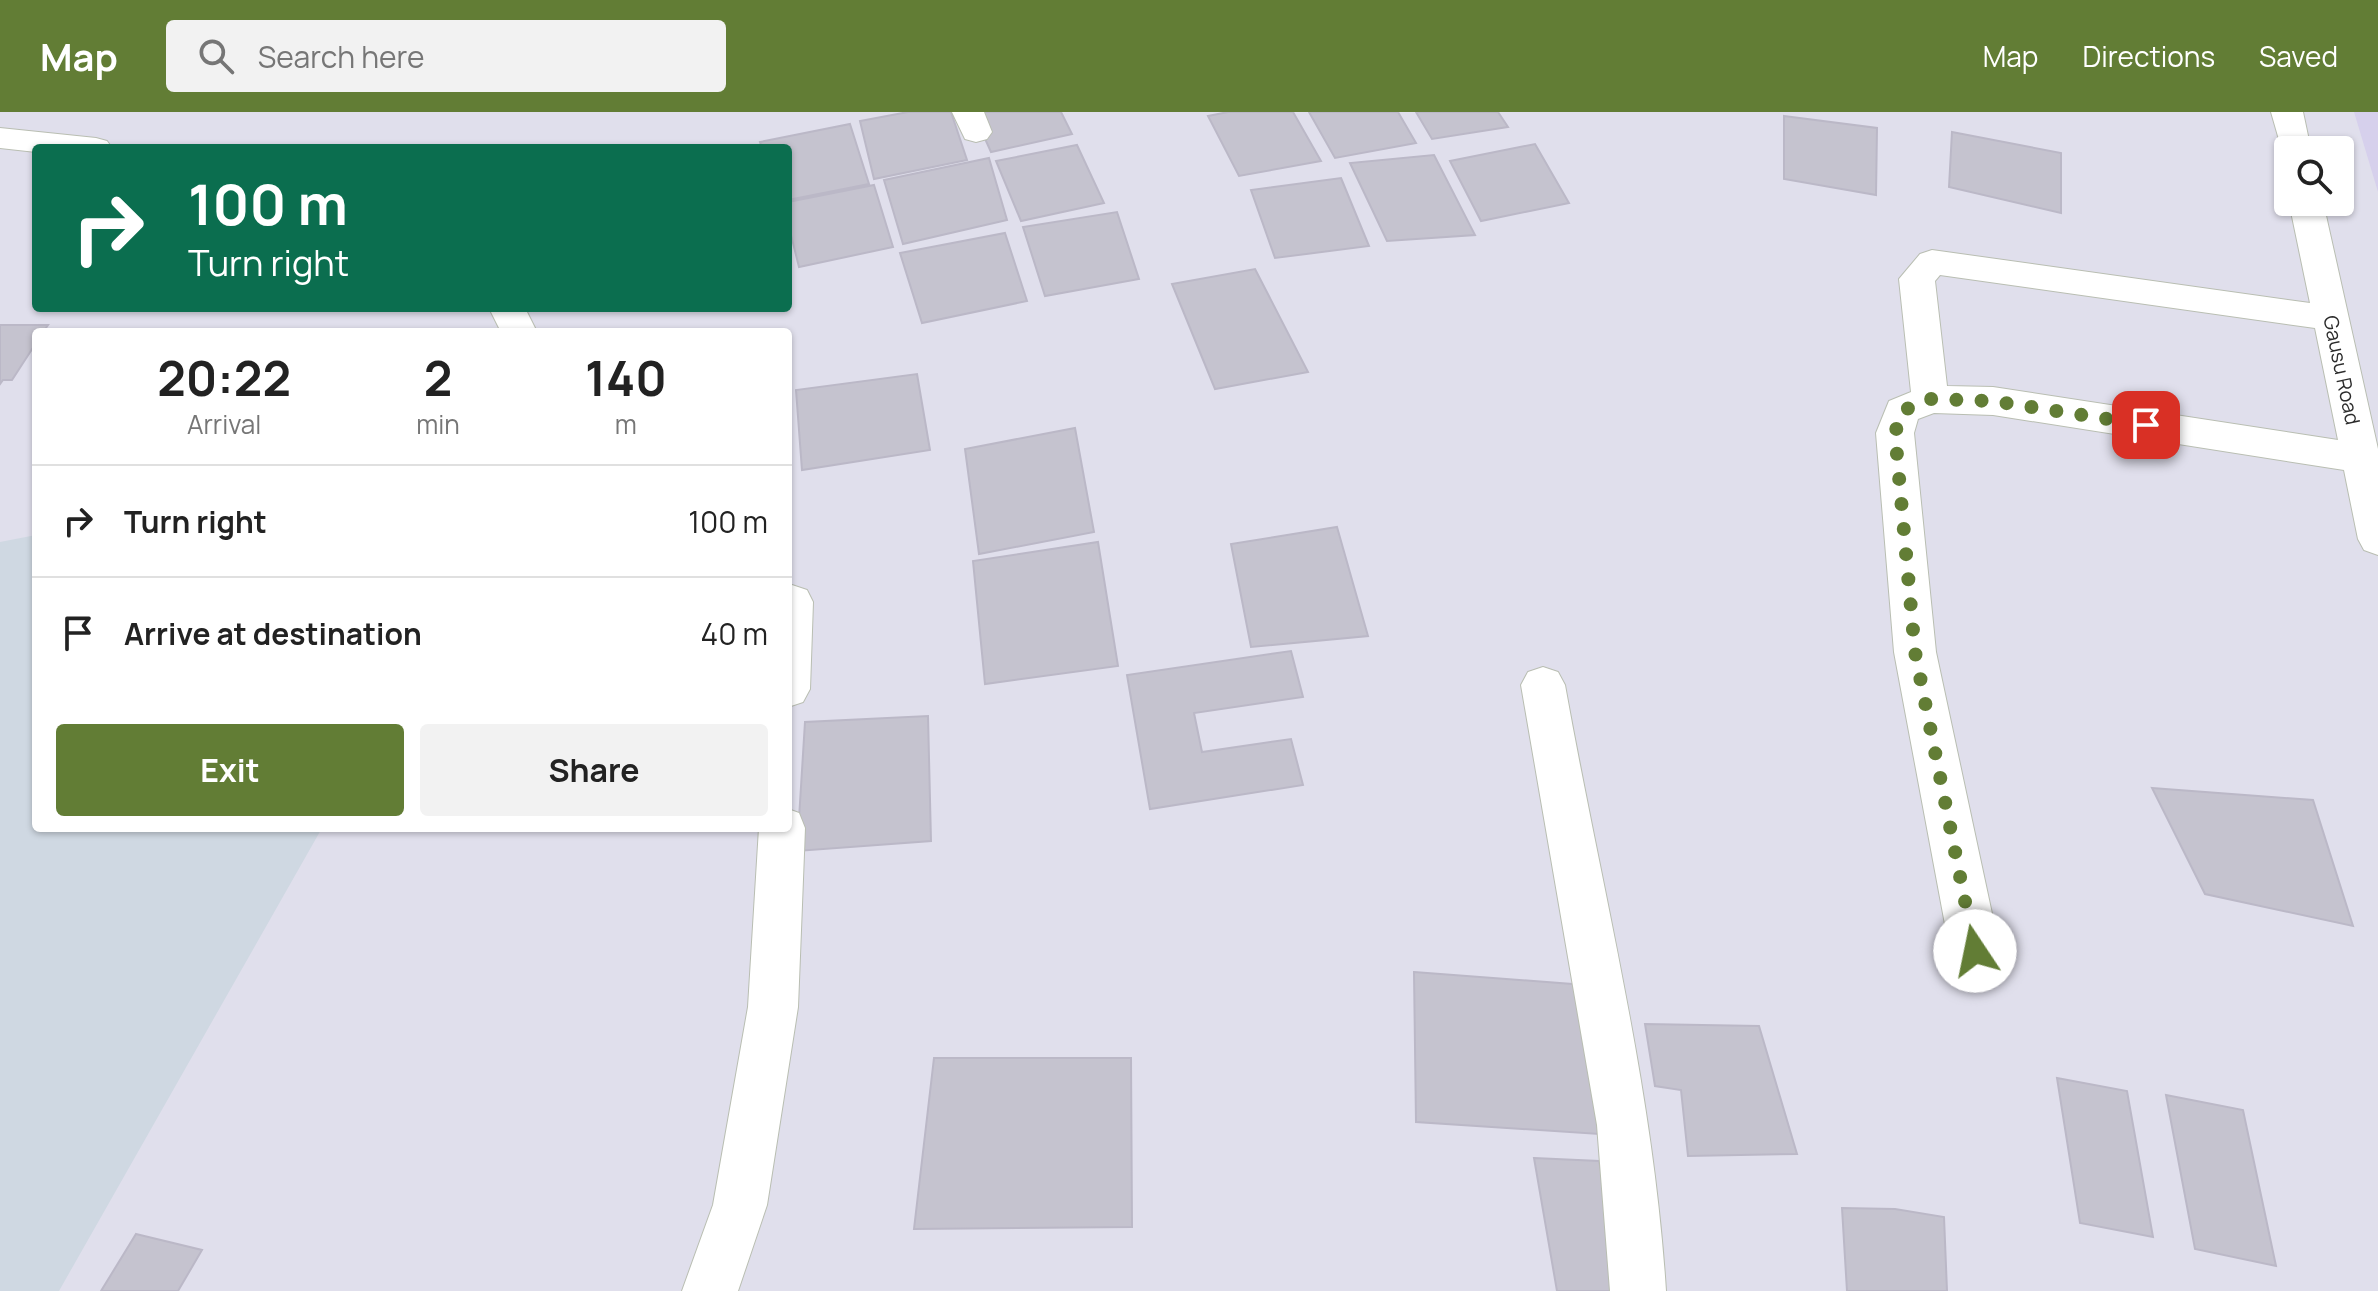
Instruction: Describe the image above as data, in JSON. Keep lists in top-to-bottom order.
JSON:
{
  "streets": {
    "street": ["Gausu Road"]
  },
  "page": {
    "header": "Map",
    "search": "Search here",
    "nav": ["Map", "Directions", "Saved"],
    "turn": ["100 m", "Turn right"],
    "eta": [
      "20:22",
      "Arrival",
      "2",
      "min",
      "140",
      "m"
    ],
    "list": [
      {
        "name": "Turn right",
        "value": "100 m"
      },
      {
        "name": "Arrive at destination",
        "value": "40 m"
      }
    ],
    "buttons": ["Exit", "Share"]
  }
}
